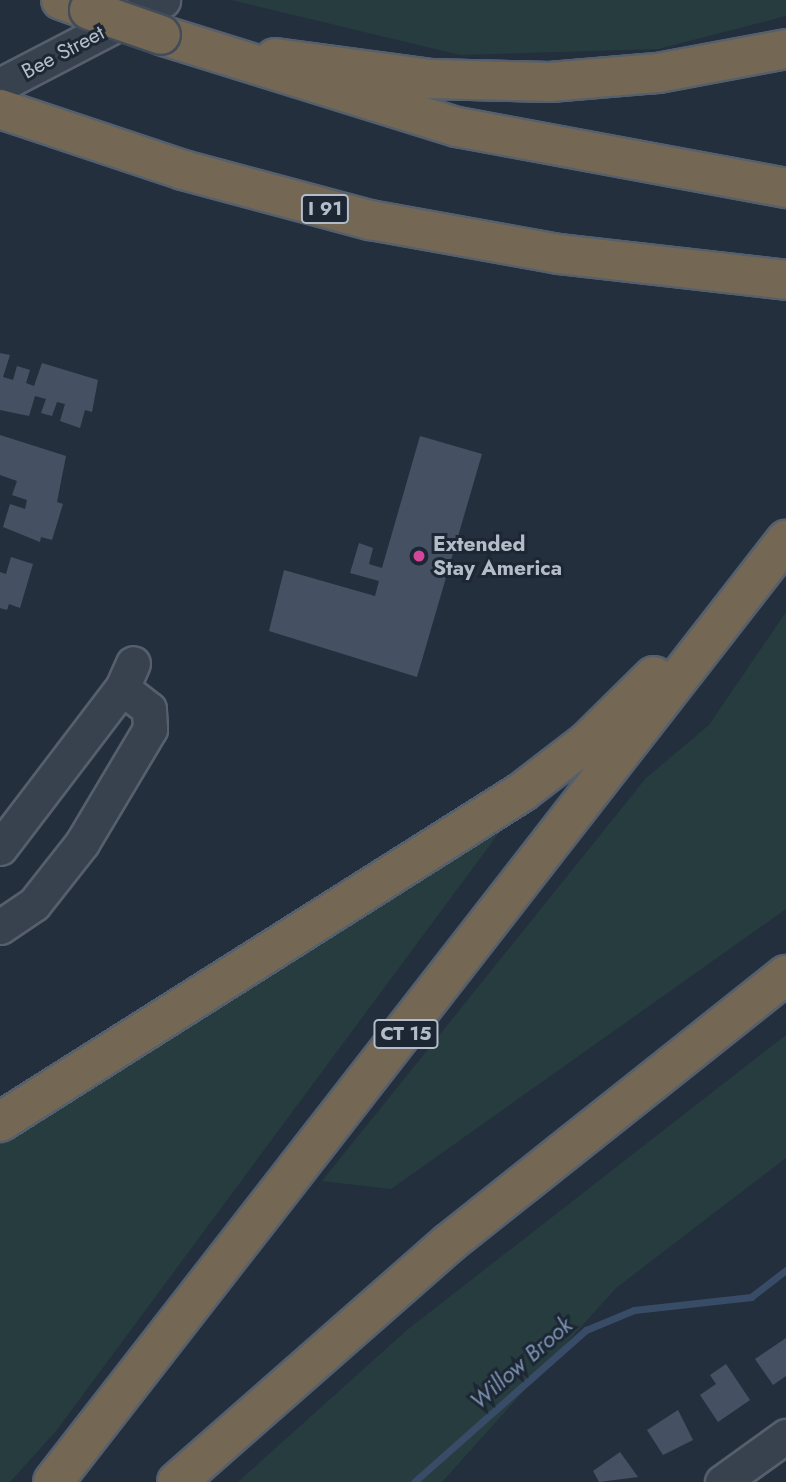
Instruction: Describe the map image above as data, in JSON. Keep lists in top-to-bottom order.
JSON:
{
  "streets": {
    "highway": ["I 91", "CT 15"],
    "street": ["Bee Street"]
  },
  "crossings": [
    ["Bee Street", "I 91"]
  ],
  "water": ["Willow Brook"],
  "places": ["Extended Stay America"]
}
